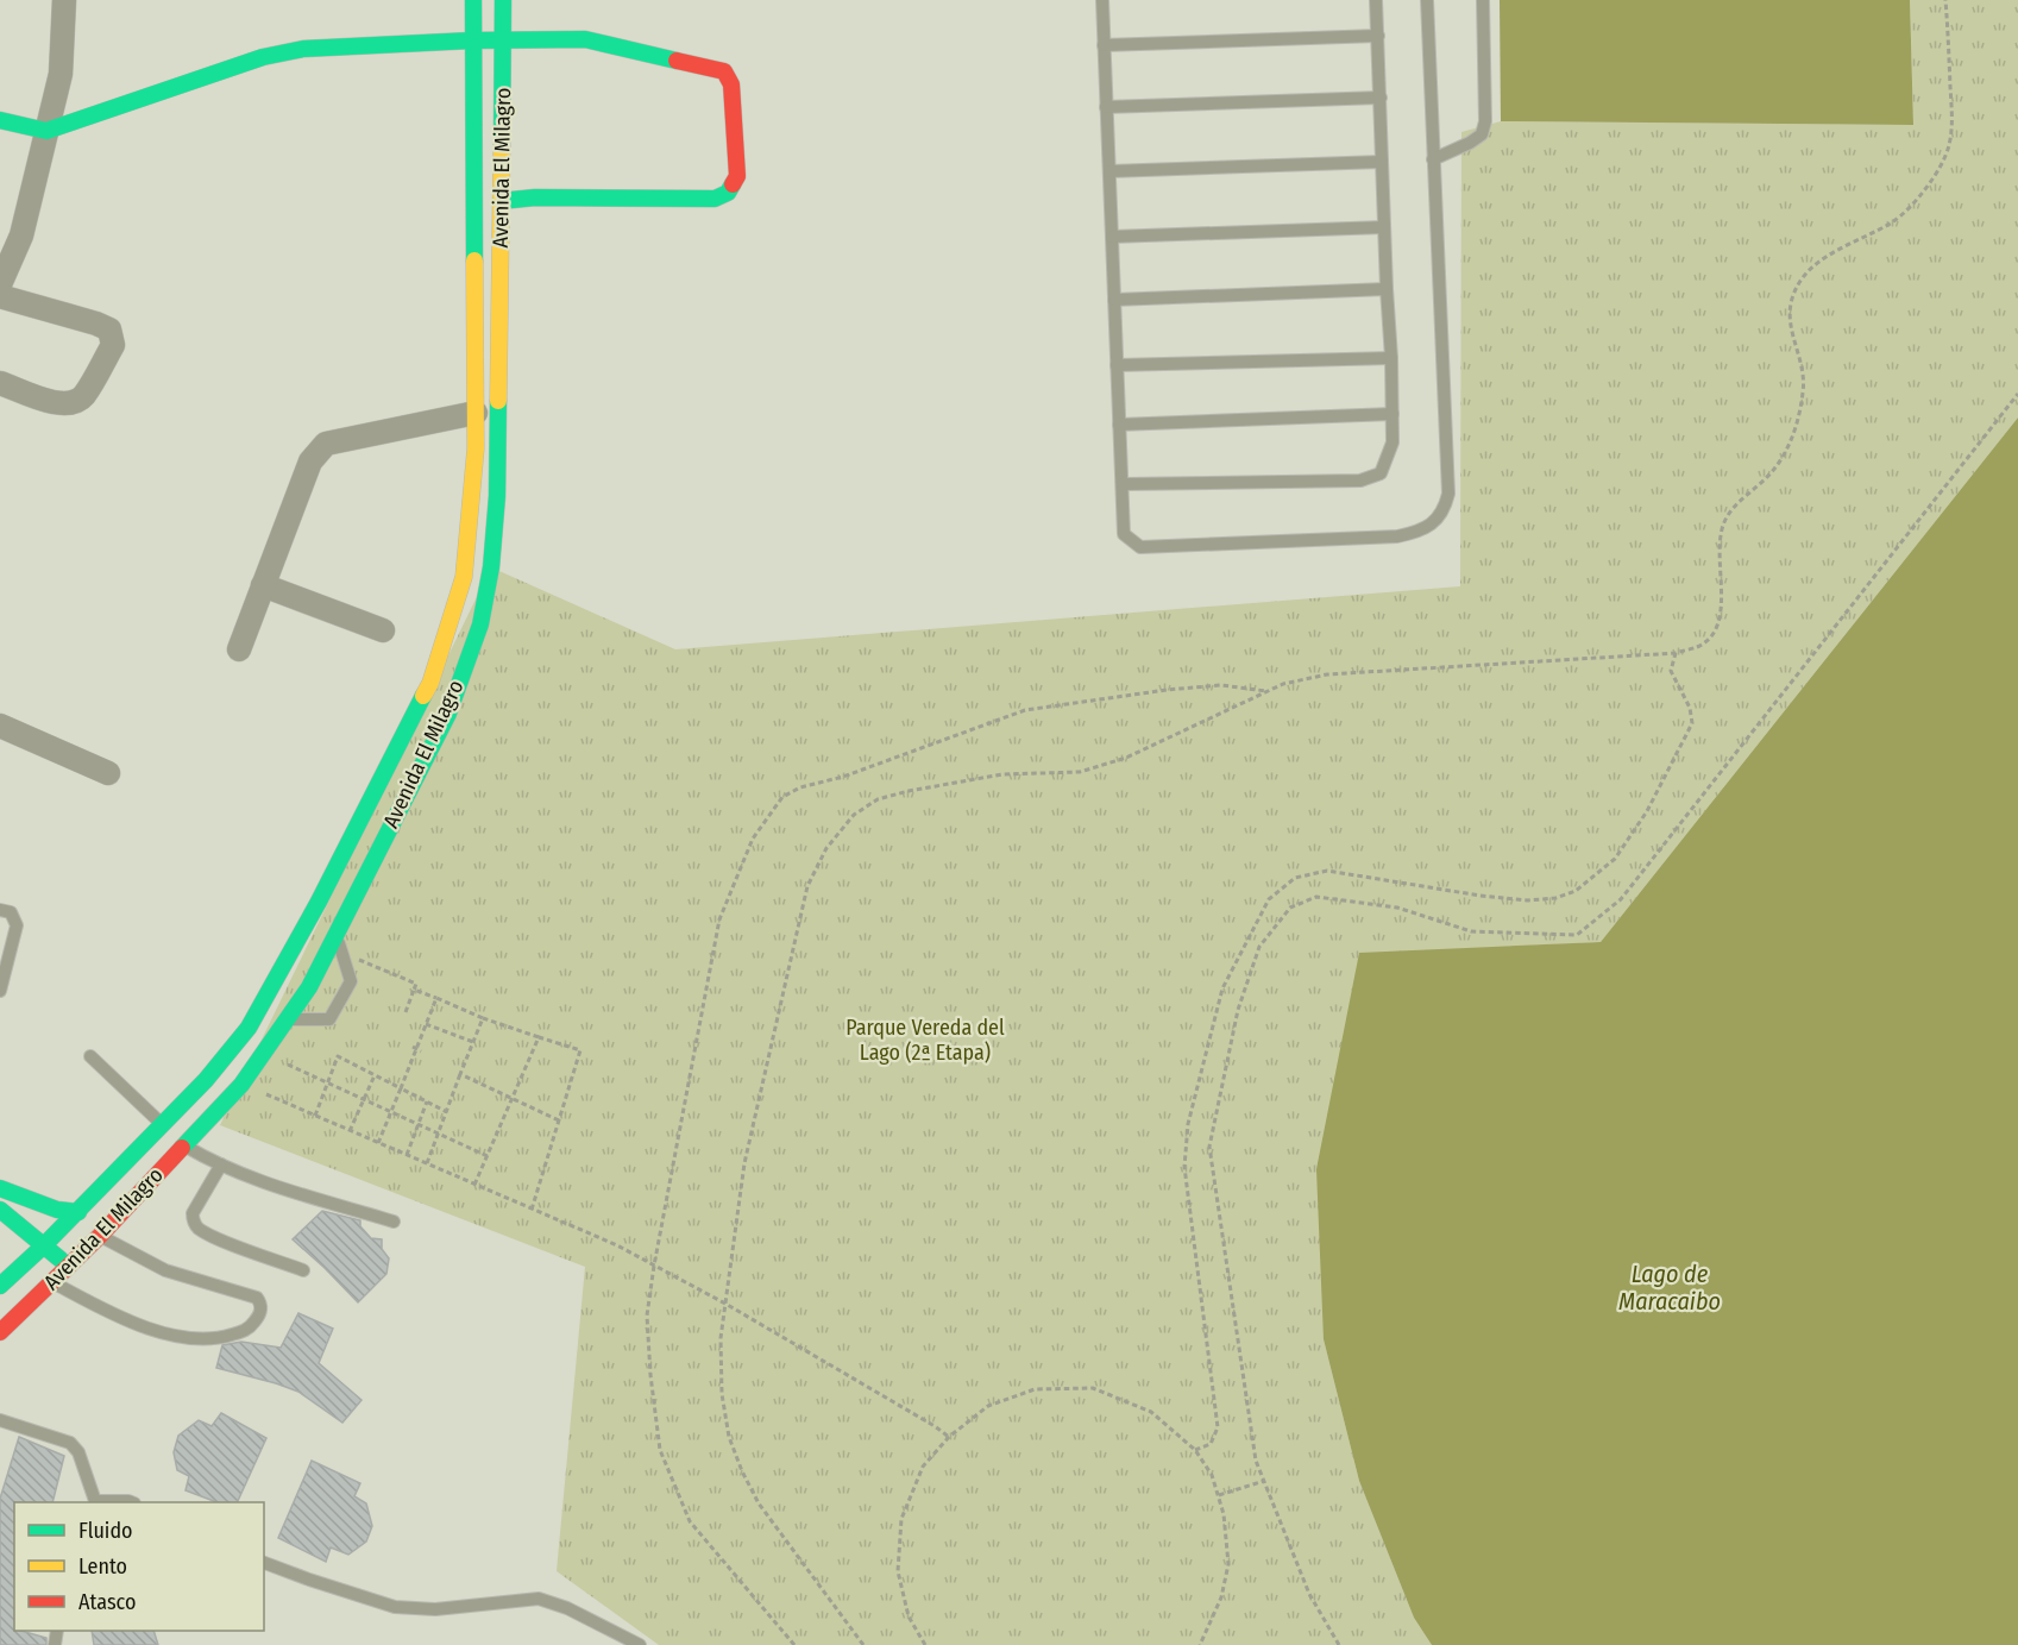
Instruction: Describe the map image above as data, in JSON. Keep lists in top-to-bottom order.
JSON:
{
  "streets": {
    "main road": ["Avenida El Milagro"]
  },
  "water": ["Lago de Maracaibo"],
  "parks": ["Parque Vereda del Lago (2ª Etapa)"],
  "legend": ["Fluido", "Lento", "Atasco"]
}
